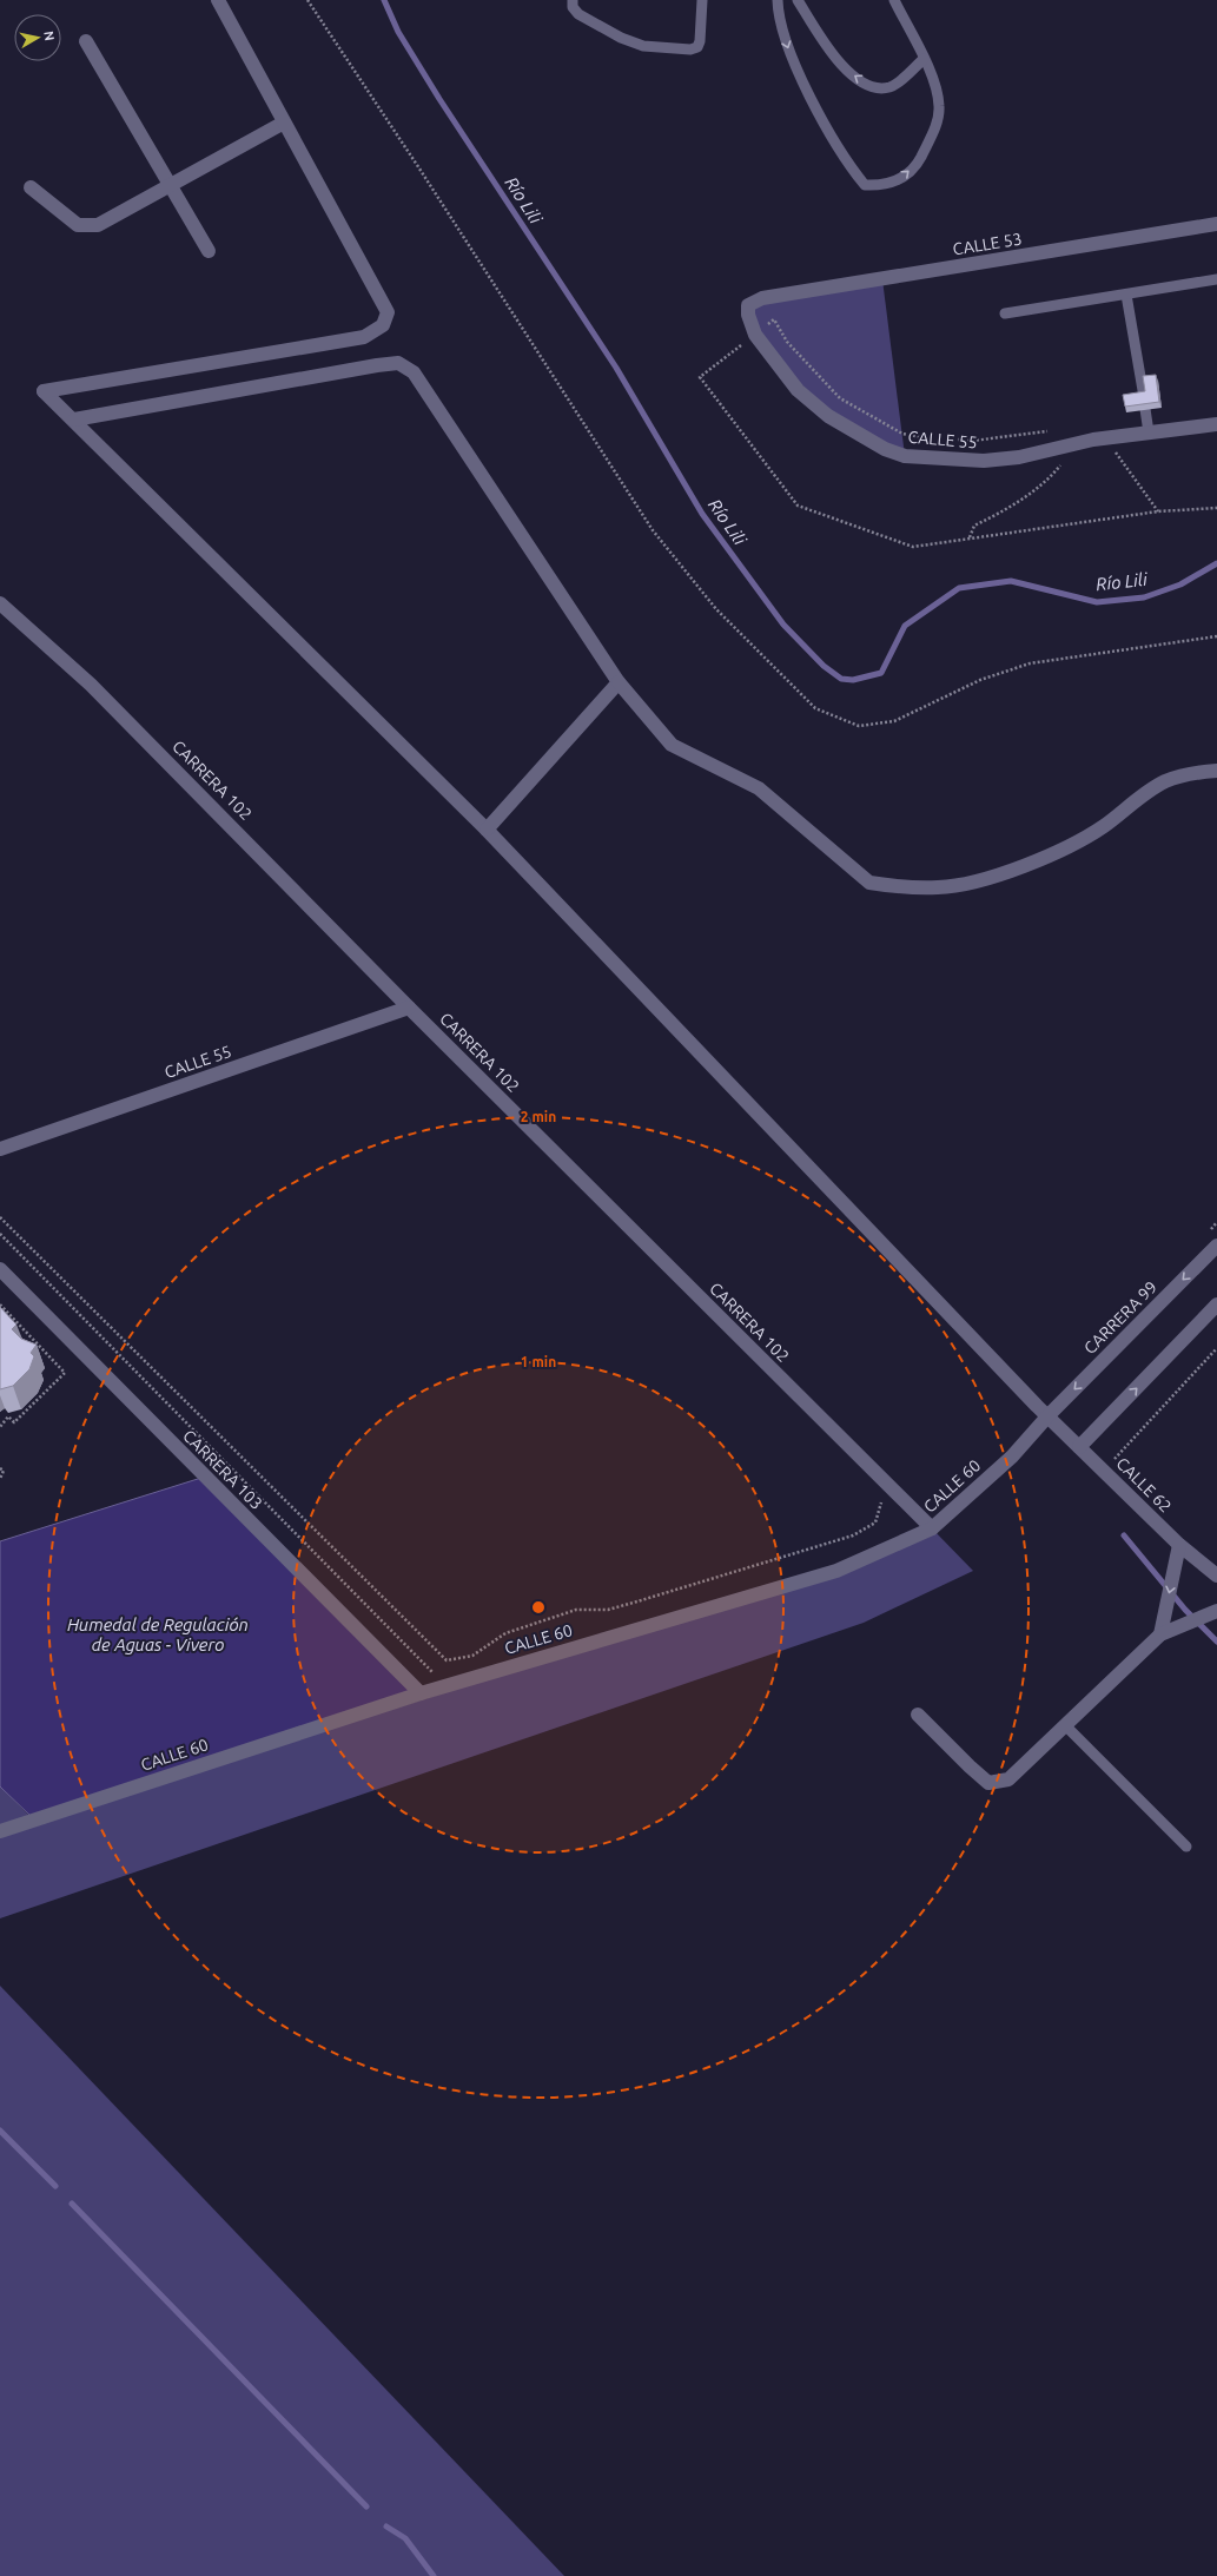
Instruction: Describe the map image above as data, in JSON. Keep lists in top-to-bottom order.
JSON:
{
  "streets": {
    "street": [
      "CALLE 53",
      "CALLE 55",
      "CARRERA 102",
      "CARRERA 99",
      "CARRERA 103",
      "CALLE 62",
      "CALLE 60"
    ]
  },
  "crossings": [
    ["CALLE 53", "CALLE 55"],
    ["CALLE 55", "CARRERA 102"],
    ["CARRERA 102", "CALLE 60"],
    ["CARRERA 99", "CALLE 62"],
    ["CARRERA 99", "CALLE 60"],
    ["CARRERA 103", "CALLE 60"],
    ["CALLE 62", "CALLE 60"]
  ],
  "water": ["Río Lili", "Humedal de Regulación de Aguas - Vivero"],
  "north": "right",
  "rings": ["2 min", "1 min"]
}
